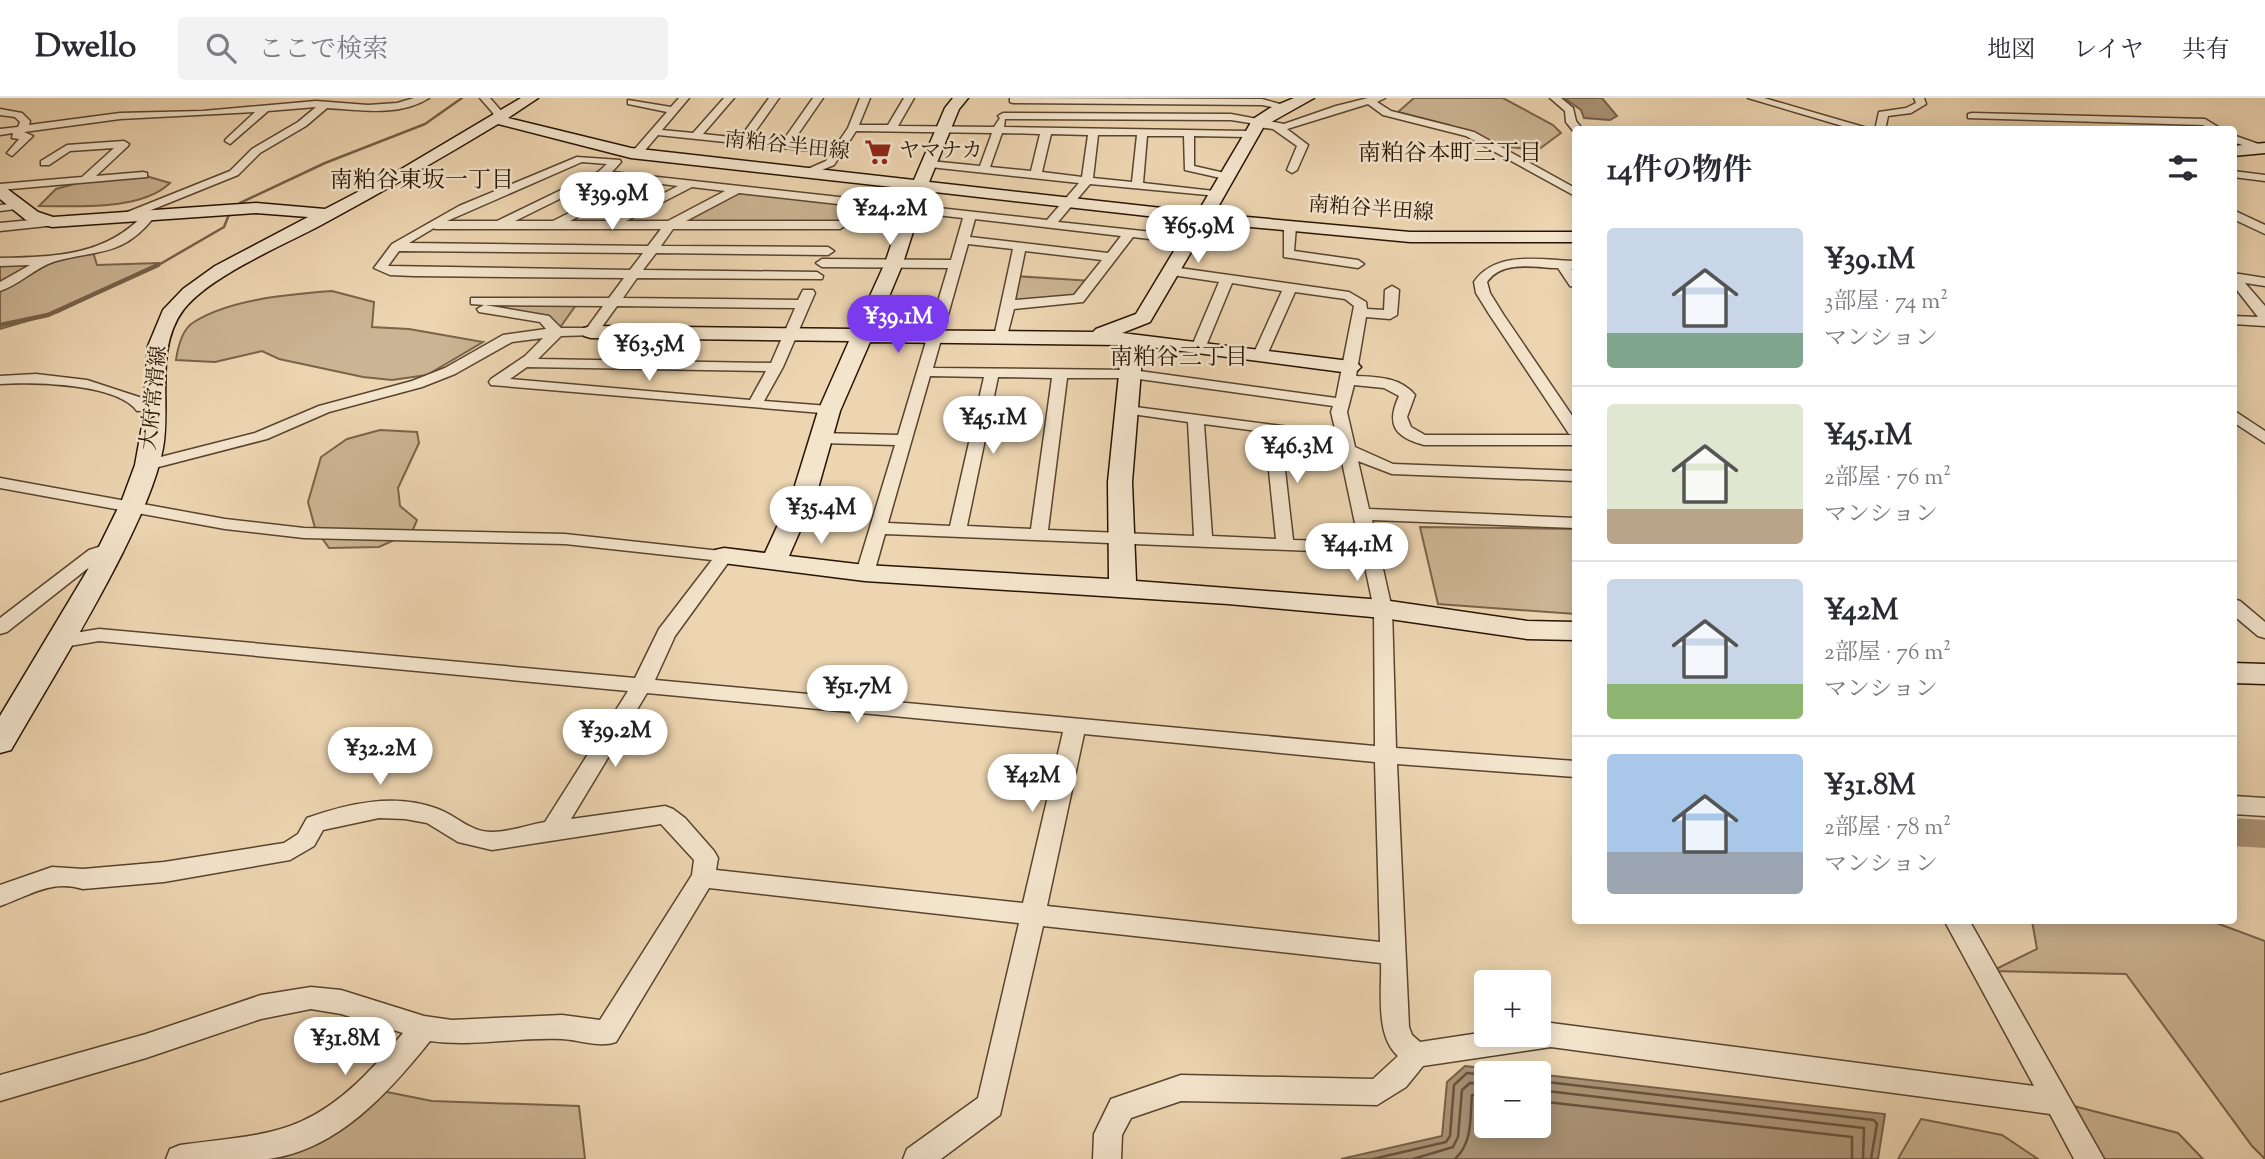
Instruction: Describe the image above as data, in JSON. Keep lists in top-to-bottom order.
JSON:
{
  "streets": {
    "street": ["南粕谷半田線", "大府常滑線"]
  },
  "crossings": [
    ["南粕谷半田線", "大府常滑線"]
  ],
  "districts": ["南粕谷本町三丁目", "南粕谷東坂一丁目", "南粕谷三丁目"],
  "places": {
    "supermarket": ["ヤマナカ"]
  },
  "page": {
    "header": "Dwello",
    "search": "ここで検索",
    "nav": ["地図", "レイヤ", "共有"],
    "heading": "14件の物件",
    "price": [
      "¥39.9M",
      "¥24.2M",
      "¥65.9M",
      "¥39.1M",
      "¥63.5M",
      "¥45.1M",
      "¥46.3M",
      "¥35.4M",
      "¥44.1M",
      "¥51.7M",
      "¥39.2M",
      "¥32.2M",
      "¥42M",
      "¥31.8M"
    ],
    "list": [
      {
        "name": "¥39.1M",
        "note": "3部屋 · 74 m² · マンション"
      },
      {
        "name": "¥45.1M",
        "note": "2部屋 · 76 m² · マンション"
      },
      {
        "name": "¥42M",
        "note": "2部屋 · 76 m² · マンション"
      },
      {
        "name": "¥31.8M",
        "note": "2部屋 · 78 m² · マンション"
      }
    ],
    "map_buttons": ["+", "−"]
  }
}
